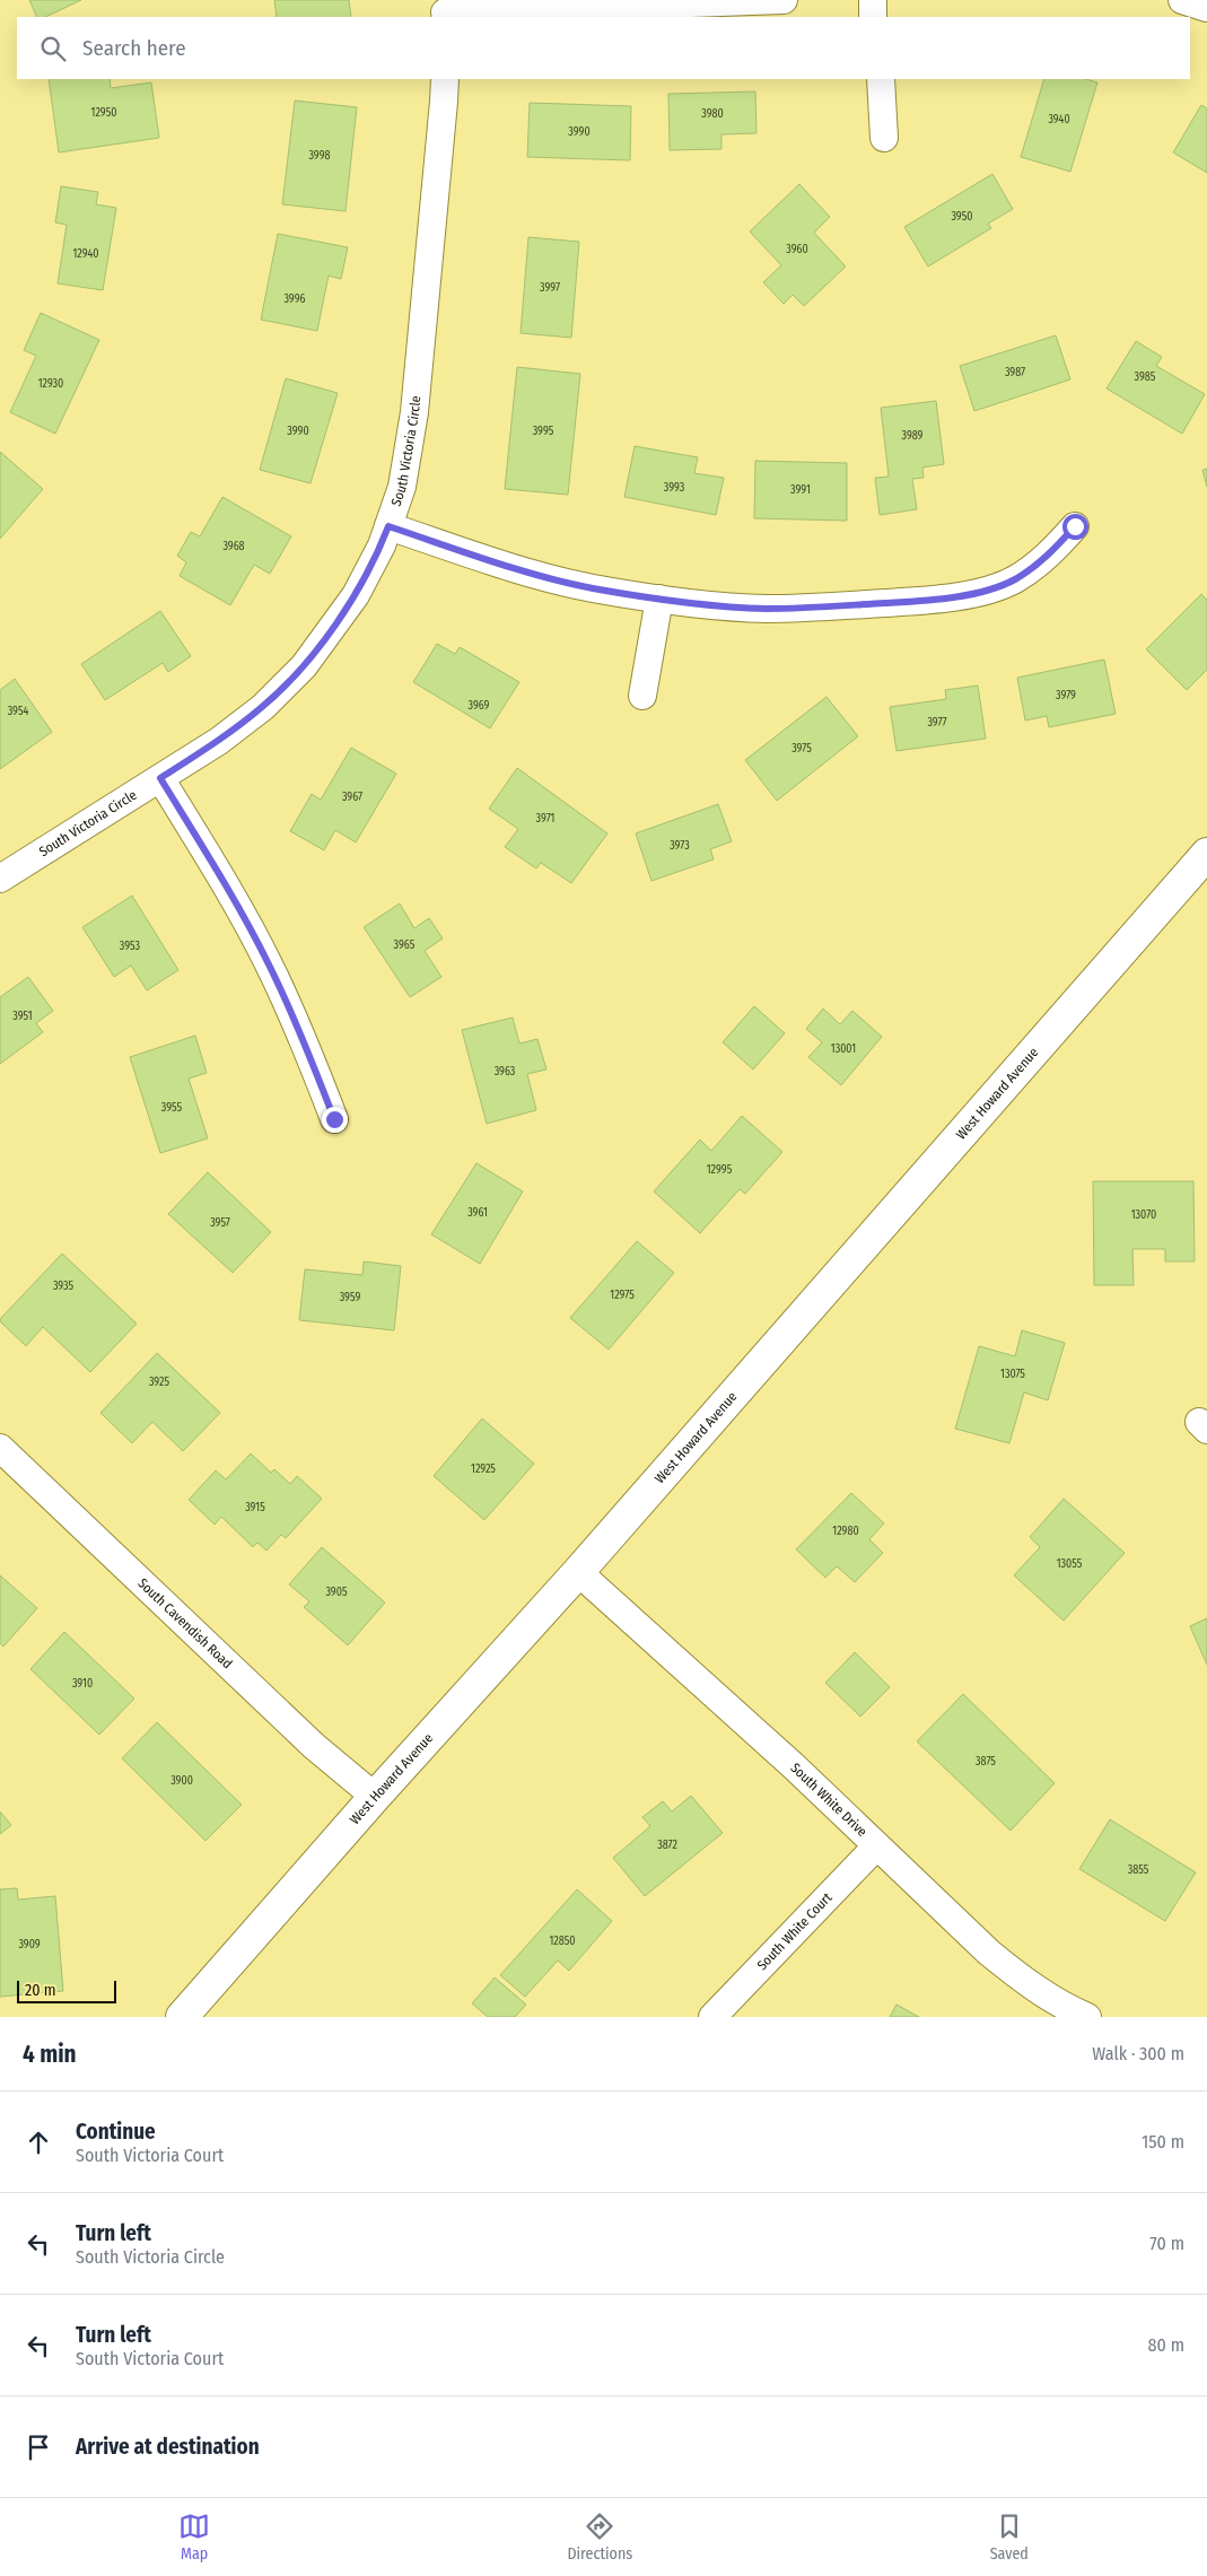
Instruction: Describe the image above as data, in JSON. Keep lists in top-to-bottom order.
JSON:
{
  "streets": {
    "street": [
      "South Victoria Circle",
      "West Howard Avenue",
      "South Cavendish Road",
      "South White Drive",
      "South White Court"
    ]
  },
  "crossings": [
    ["West Howard Avenue", "South Cavendish Road"],
    ["West Howard Avenue", "South White Drive"],
    ["South White Drive", "South White Court"]
  ],
  "house_numbers": [
    "12950",
    "3980",
    "3940",
    "3990",
    "3998",
    "3950",
    "3960",
    "12940",
    "3997",
    "3996",
    "3987",
    "3985",
    "12930",
    "3990",
    "3995",
    "3989",
    "3993",
    "3991",
    "3968",
    "3979",
    "3969",
    "3954",
    "3977",
    "3975",
    "3967",
    "3971",
    "3973",
    "3965",
    "3953",
    "3951",
    "13001",
    "3963",
    "3955",
    "12995",
    "3961",
    "13070",
    "3957",
    "3935",
    "12975",
    "3959",
    "13075",
    "3925",
    "12925",
    "3915",
    "12980",
    "13055",
    "3905",
    "3910",
    "3875",
    "3900",
    "3872",
    "3855",
    "12850",
    "3909"
  ],
  "scale_bar": "20 m",
  "page": {
    "search": "Search here",
    "scale": "20 m",
    "heading": ["4 min", "Walk · 300 m"],
    "list": [
      ["Continue", "South Victoria Court", "150 m"],
      ["Turn left", "South Victoria Circle", "70 m"],
      ["Turn left", "South Victoria Court", "80 m"],
      "Arrive at destination"
    ],
    "nav": ["Map", "Directions", "Saved"]
  }
}
